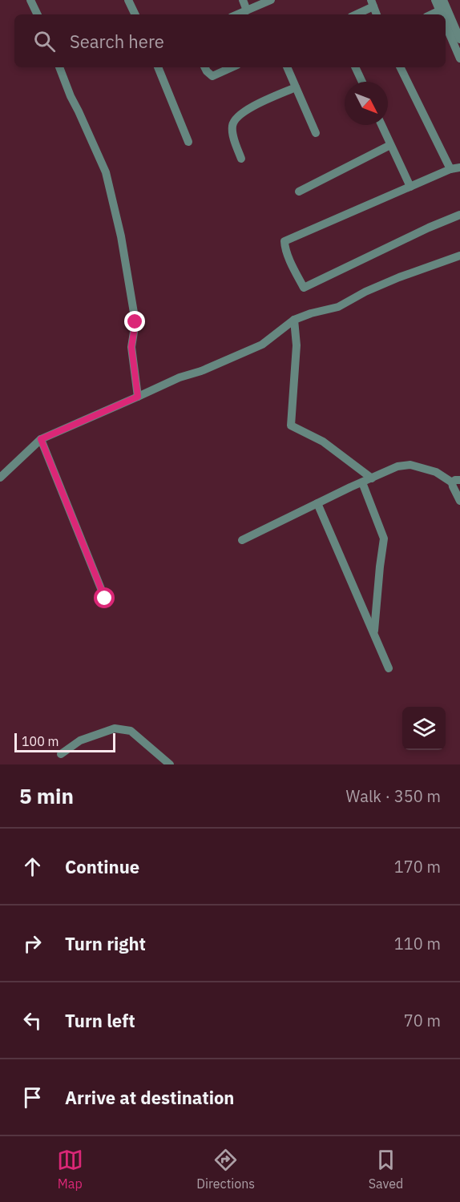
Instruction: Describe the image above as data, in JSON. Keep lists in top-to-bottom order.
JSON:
{
  "scale_bar": "100 m",
  "north": "bottom right",
  "page": {
    "search": "Search here",
    "scale": "100 m",
    "heading": ["5 min", "Walk · 350 m"],
    "list": [
      ["Continue", "170 m"],
      ["Turn right", "110 m"],
      ["Turn left", "70 m"],
      "Arrive at destination"
    ],
    "nav": ["Map", "Directions", "Saved"]
  }
}
